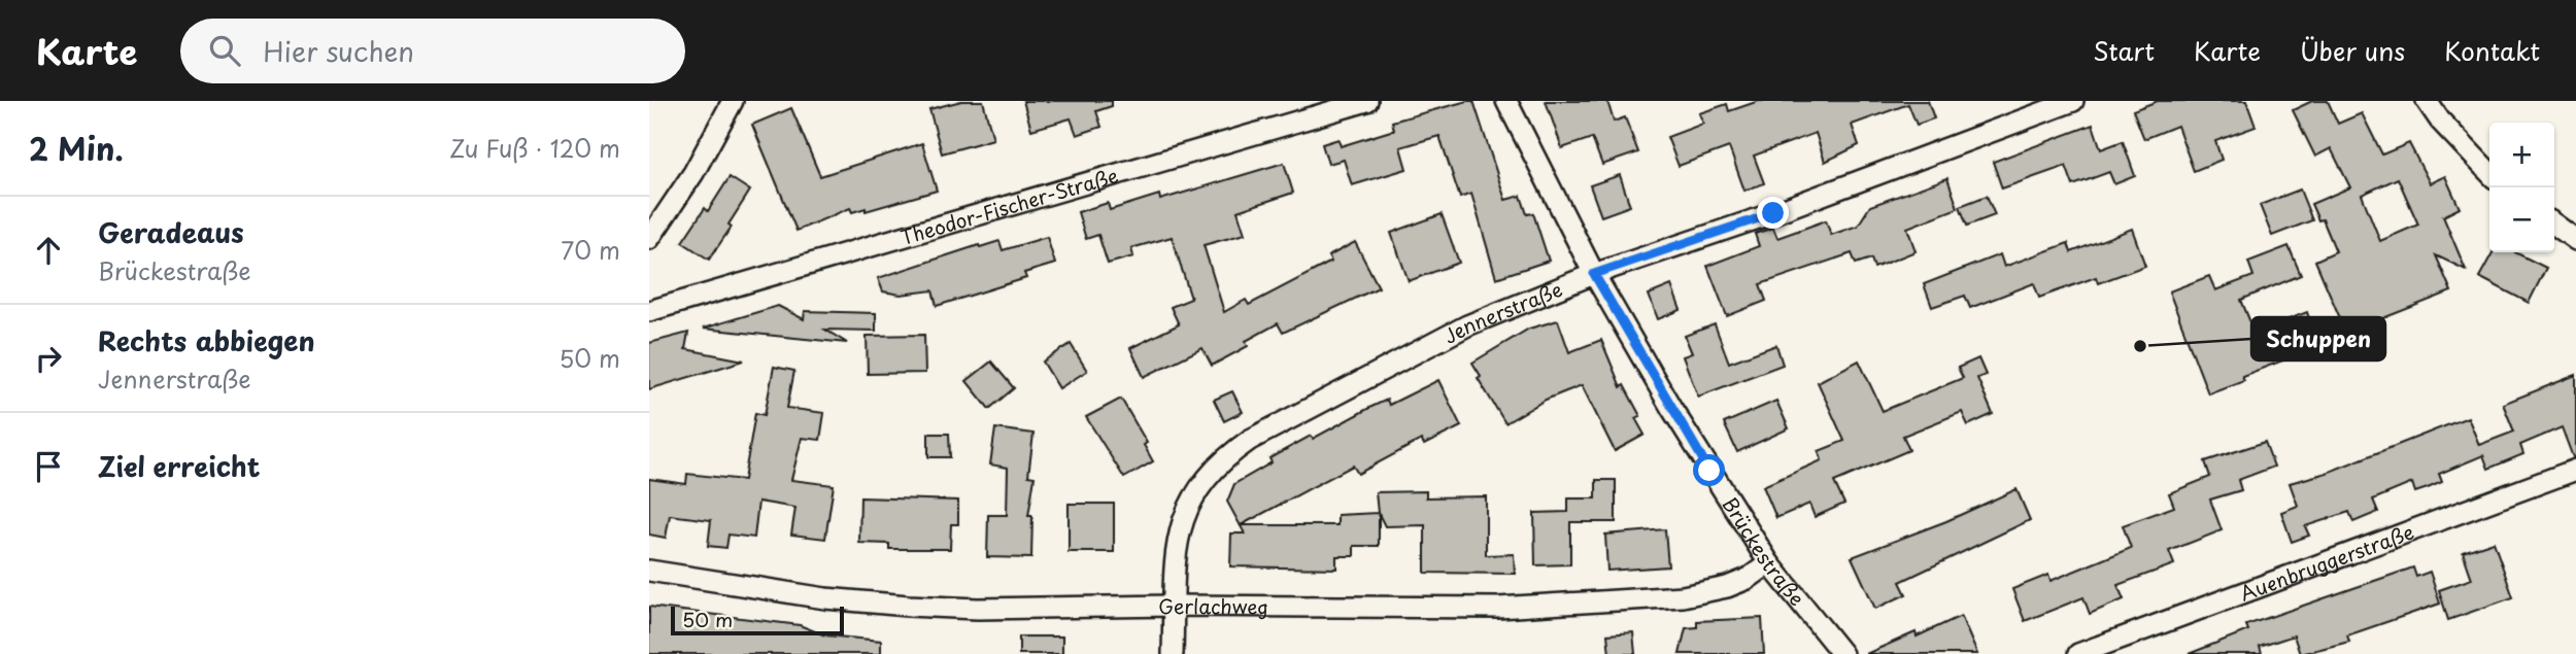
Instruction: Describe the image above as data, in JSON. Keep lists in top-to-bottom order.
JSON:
{
  "streets": {
    "street": [
      "Theodor-Fischer-Straße",
      "Jennerstraße",
      "Brückestraße",
      "Auenbruggerstraße",
      "Gerlachweg"
    ]
  },
  "crossings": [
    ["Jennerstraße", "Brückestraße"],
    ["Jennerstraße", "Gerlachweg"],
    ["Brückestraße", "Gerlachweg"]
  ],
  "places": ["Schuppen"],
  "scale_bar": "50 m",
  "page": {
    "header": "Karte",
    "search": "Hier suchen",
    "nav": [
      "Start",
      "Karte",
      "Über uns",
      "Kontakt"
    ],
    "heading": ["2 Min.", "Zu Fuß · 120 m"],
    "map_buttons": ["+", "−"],
    "list": [
      ["Geradeaus", "Brückestraße", "70 m"],
      ["Rechts abbiegen", "Jennerstraße", "50 m"],
      "Ziel erreicht"
    ],
    "scale": "50 m"
  }
}
